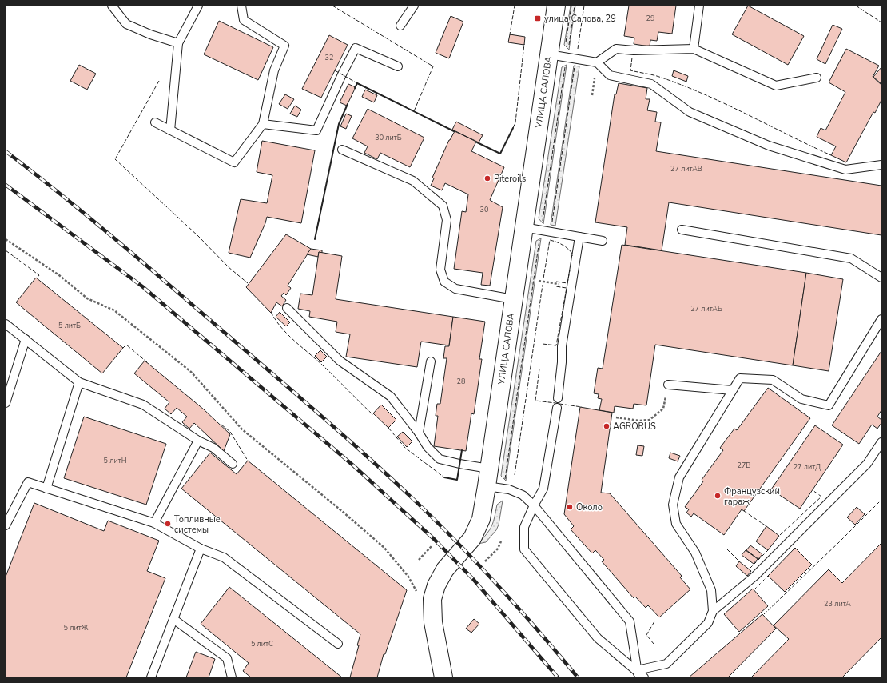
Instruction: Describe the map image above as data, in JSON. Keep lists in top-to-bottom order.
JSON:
{
  "streets": {
    "street": ["УЛИЦА САЛОВА"]
  },
  "places": {
    "transit": ["улица Салова, 29"],
    "other": [
      "Piteroils",
      "AGRORUS",
      "Французский гараж",
      "Около",
      "Топливные системы"
    ]
  },
  "house_numbers": [
    "29",
    "32",
    "30 литБ",
    "27 литАВ",
    "30",
    "27 литАБ",
    "5 литБ",
    "28",
    "5 литН",
    "27В",
    "27 литД",
    "23 литА",
    "5 литЖ",
    "5 литС"
  ]
}
